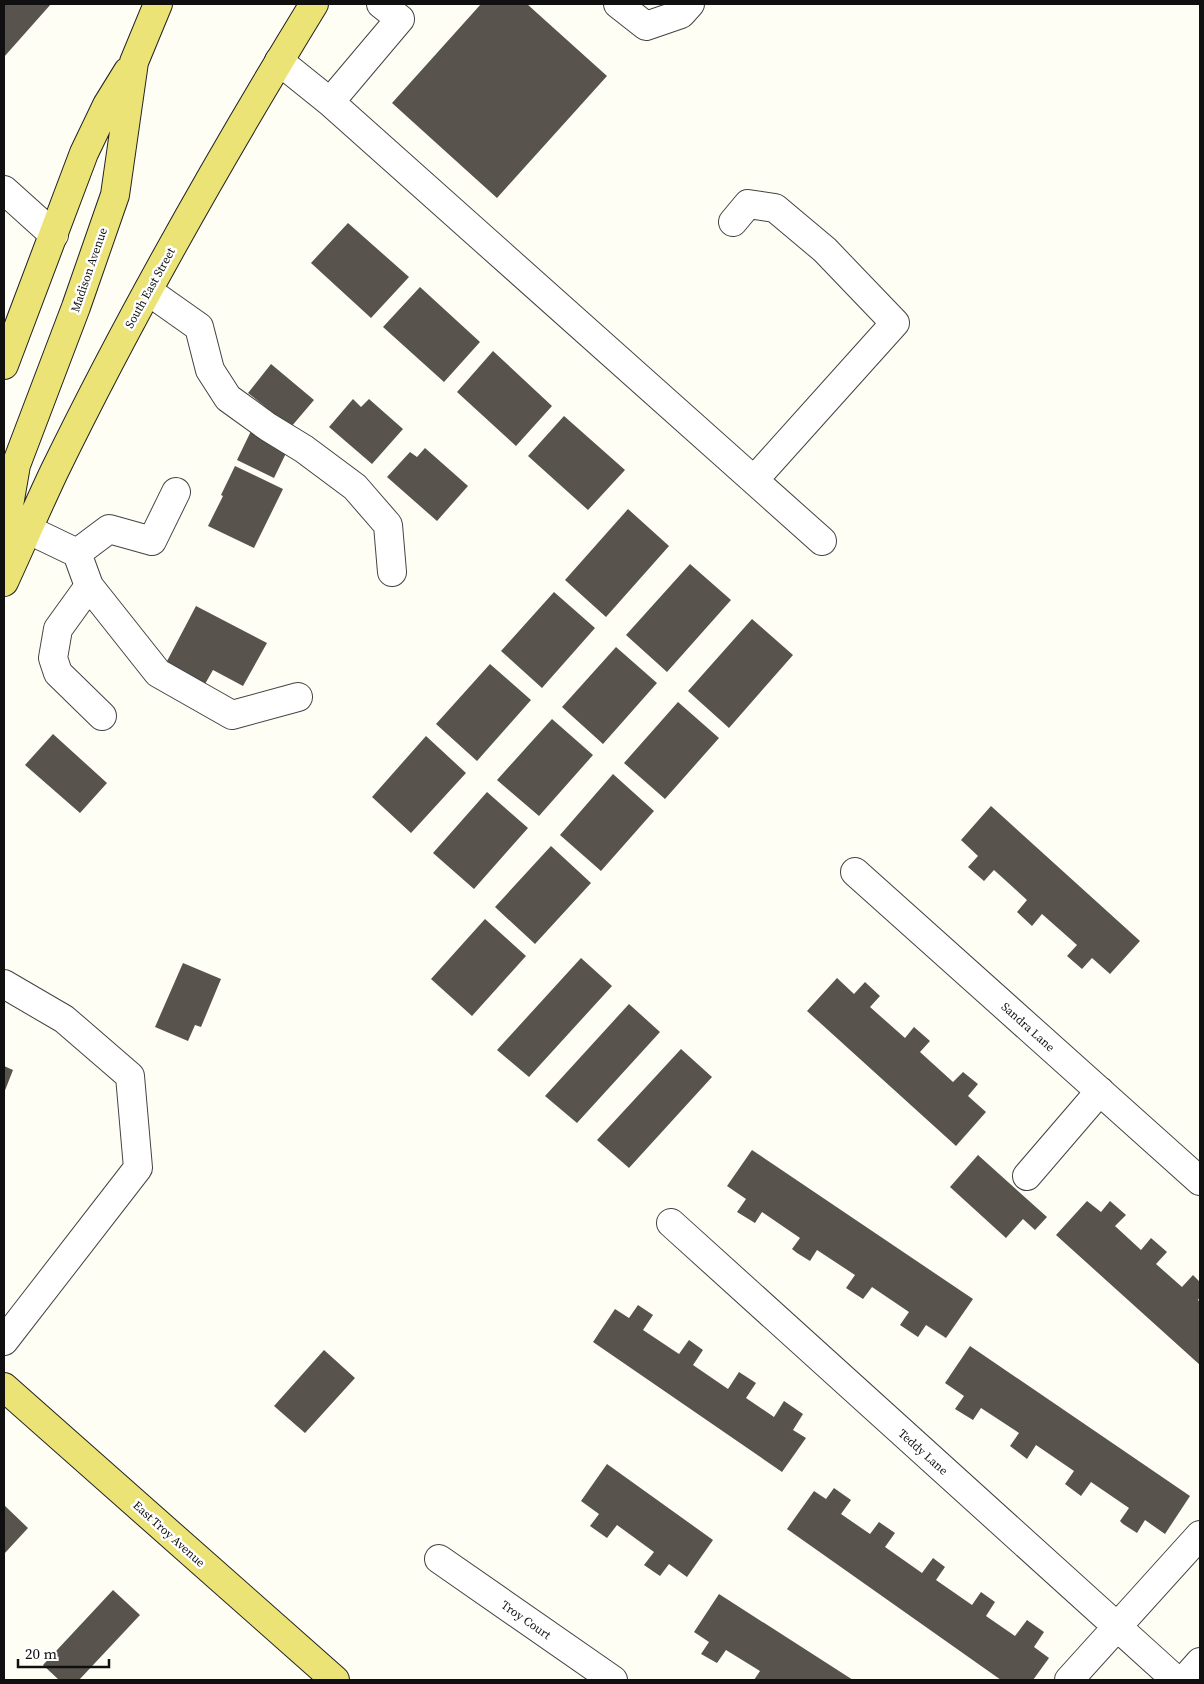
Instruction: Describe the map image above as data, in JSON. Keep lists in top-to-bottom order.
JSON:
{
  "streets": {
    "main road": ["Madison Avenue", "South East Street", "East Troy Avenue"],
    "street": ["Sandra Lane", "Teddy Lane", "Troy Court"]
  },
  "crossings": [
    ["Madison Avenue", "South East Street"]
  ],
  "scale_bar": "20 m"
}
